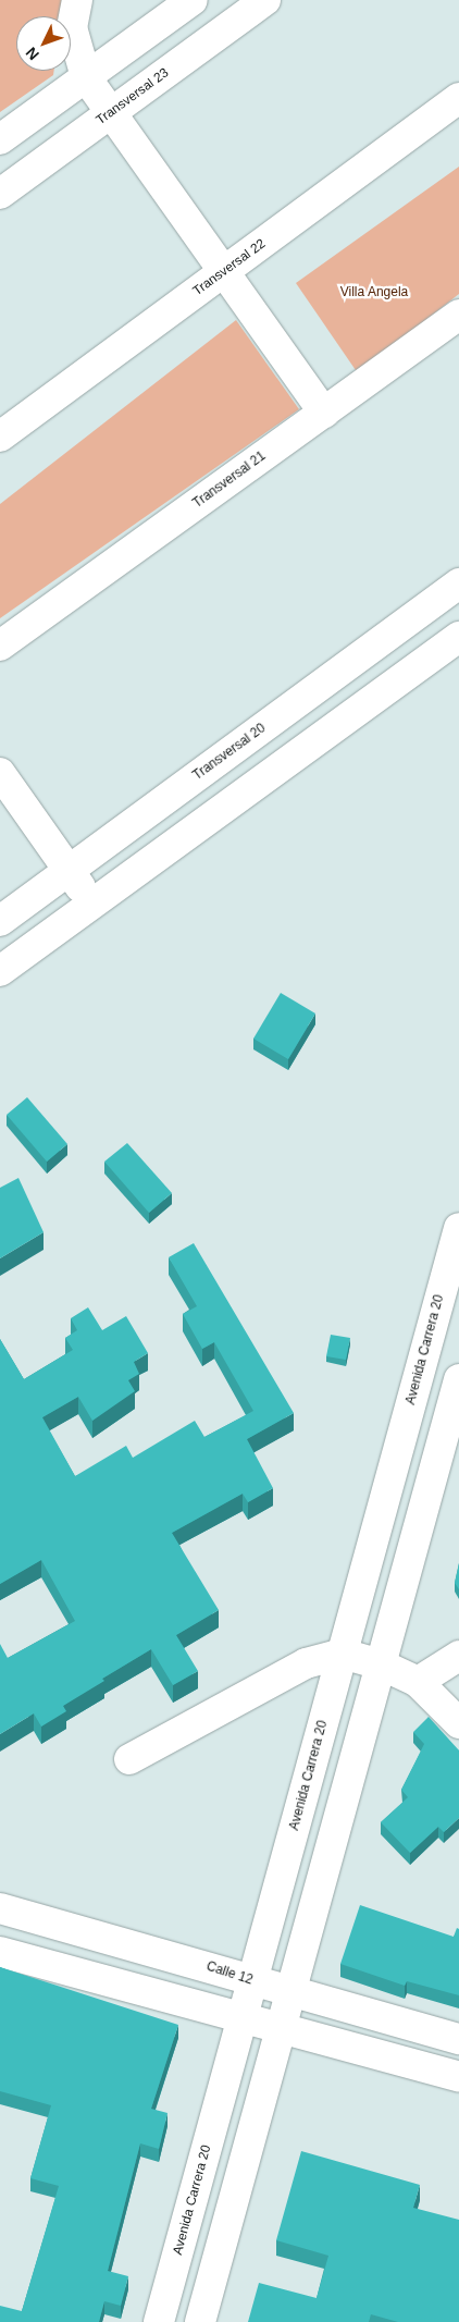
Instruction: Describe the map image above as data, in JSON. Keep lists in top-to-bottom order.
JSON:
{
  "streets": {
    "street": [
      "Transversal 23",
      "Transversal 22",
      "Transversal 21",
      "Transversal 20",
      "Avenida Carrera 20",
      "Calle 12"
    ]
  },
  "crossings": [
    ["Avenida Carrera 20", "Calle 12"]
  ],
  "parks": ["Villa Angela"],
  "north": "bottom left"
}
